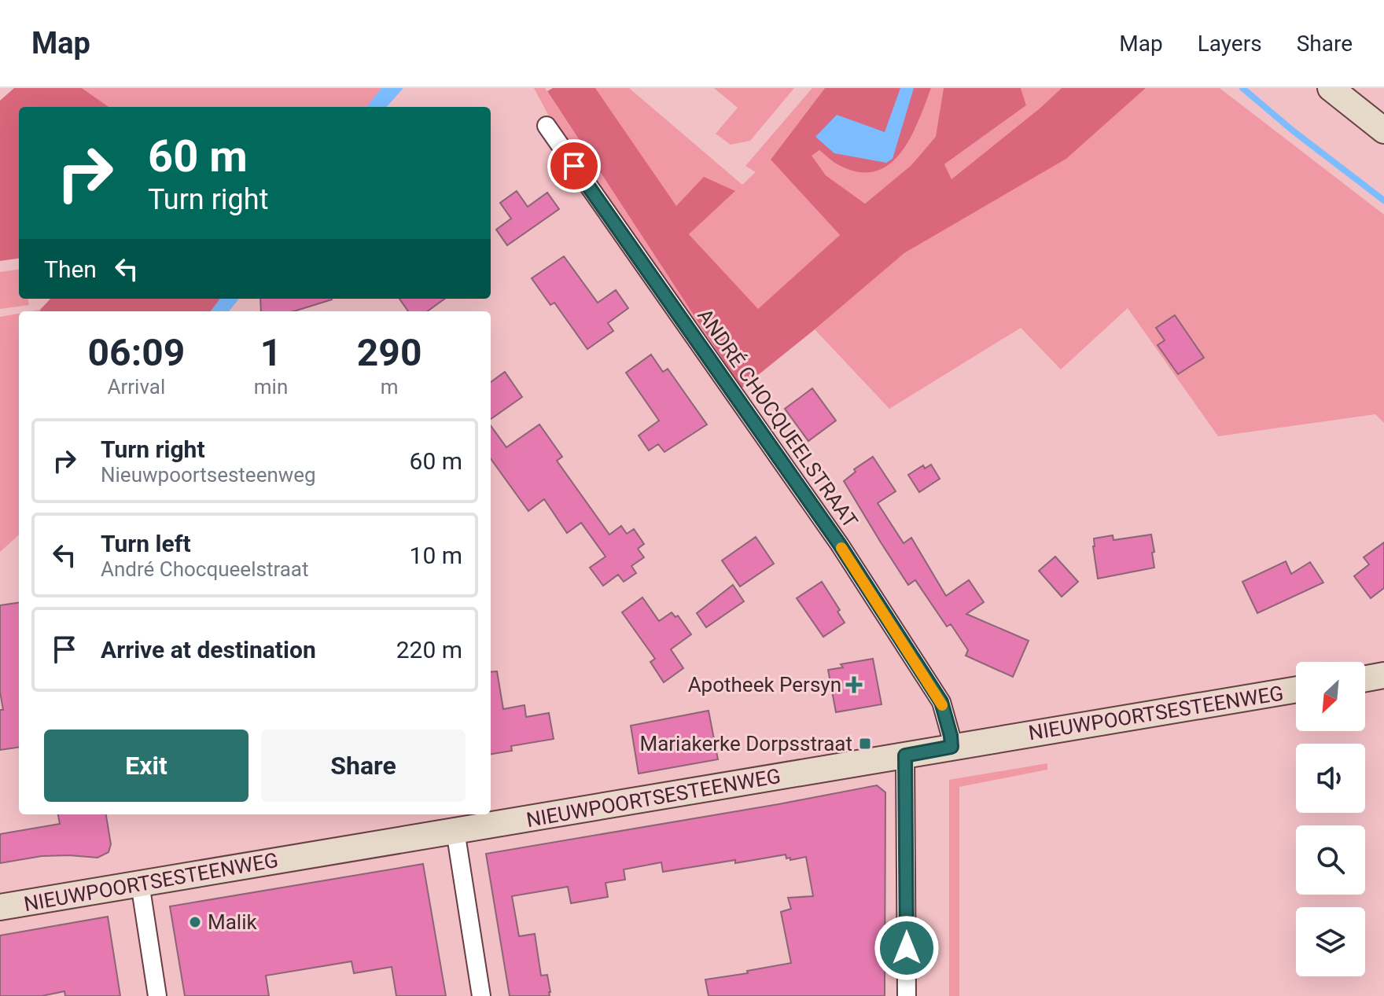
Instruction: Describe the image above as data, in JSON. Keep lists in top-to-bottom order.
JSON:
{
  "streets": {
    "main road": ["NIEUWPOORTSESTEENWEG"],
    "street": ["ANDRÉ CHOCQUEELSTRAAT"]
  },
  "crossings": [
    ["ANDRÉ CHOCQUEELSTRAAT", "NIEUWPOORTSESTEENWEG"]
  ],
  "places": {
    "health": ["Apotheek Persyn"],
    "transit": ["Mariakerke Dorpsstraat"],
    "other": ["Malik"]
  },
  "north": "bottom left",
  "page": {
    "header": "Map",
    "nav": ["Map", "Layers", "Share"],
    "turn": ["60 m", "Turn right"],
    "then": "Then",
    "eta": [
      "06:09",
      "Arrival",
      "1",
      "min",
      "290",
      "m"
    ],
    "list": [
      {
        "name": "Turn right",
        "note": "Nieuwpoortsesteenweg",
        "value": "60 m"
      },
      {
        "name": "Turn left",
        "note": "André Chocqueelstraat",
        "value": "10 m"
      },
      {
        "name": "Arrive at destination",
        "value": "220 m"
      }
    ],
    "buttons": ["Exit", "Share"]
  }
}
